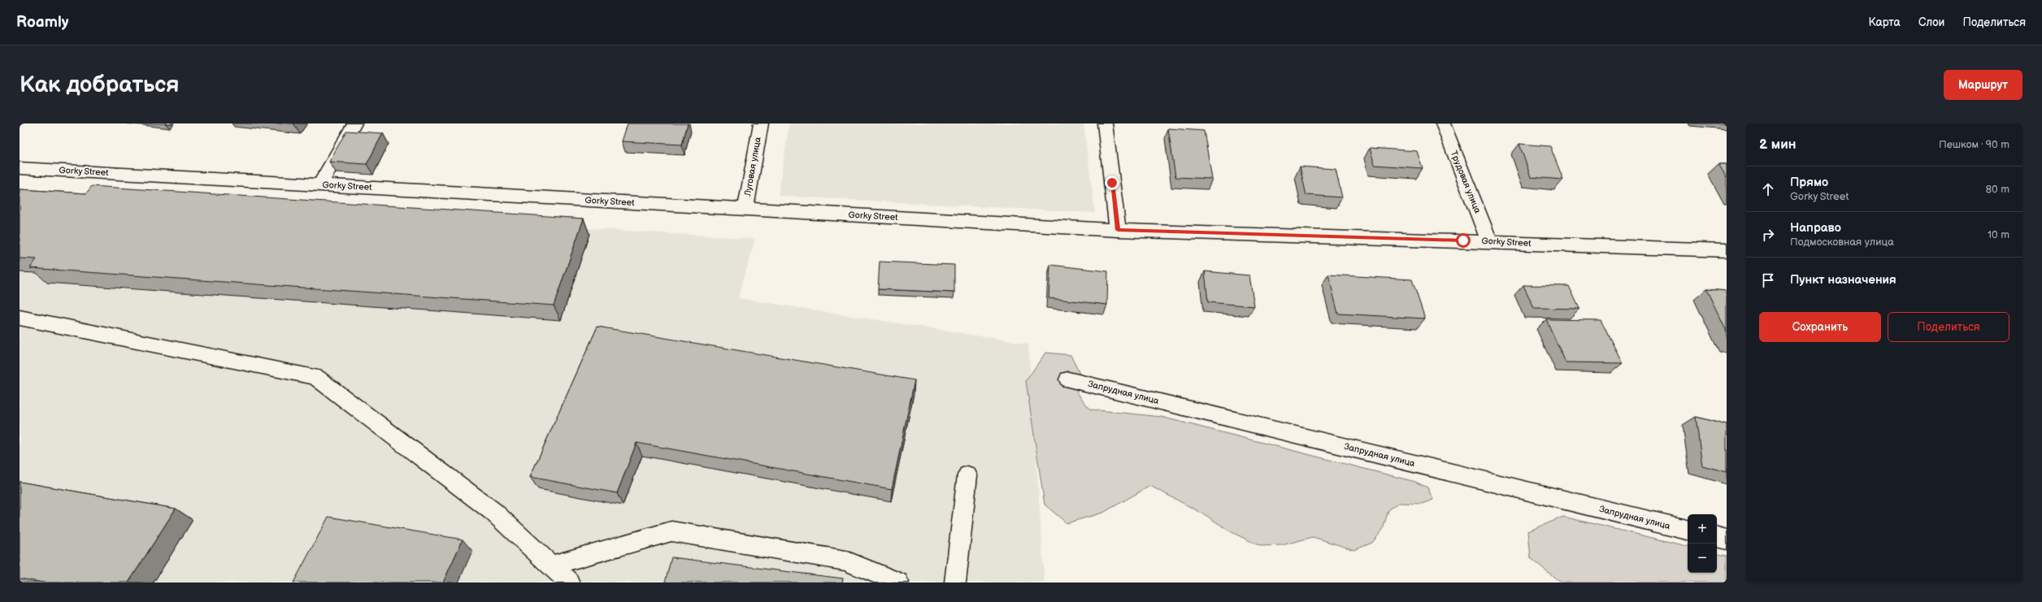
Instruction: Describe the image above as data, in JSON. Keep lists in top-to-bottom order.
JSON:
{
  "streets": {
    "street": [
      "Луговая улица",
      "Gorky Street",
      "Трудовая улица",
      "Запрудная улица"
    ]
  },
  "crossings": [
    ["Луговая улица", "Gorky Street"],
    ["Gorky Street", "Трудовая улица"]
  ],
  "page": {
    "header": "Roamly",
    "nav": ["Карта", "Слои", "Поделиться"],
    "buttons": [
      "Маршрут",
      ["Сохранить", "Поделиться"]
    ],
    "title": "Как добраться",
    "heading": ["2 мин", "Пешком · 90 m"],
    "list": [
      ["Прямо", "Gorky Street", "80 m"],
      ["Направо", "Подмосковная улица", "10 m"],
      "Пункт назначения"
    ],
    "map_buttons": ["+", "−"]
  }
}
